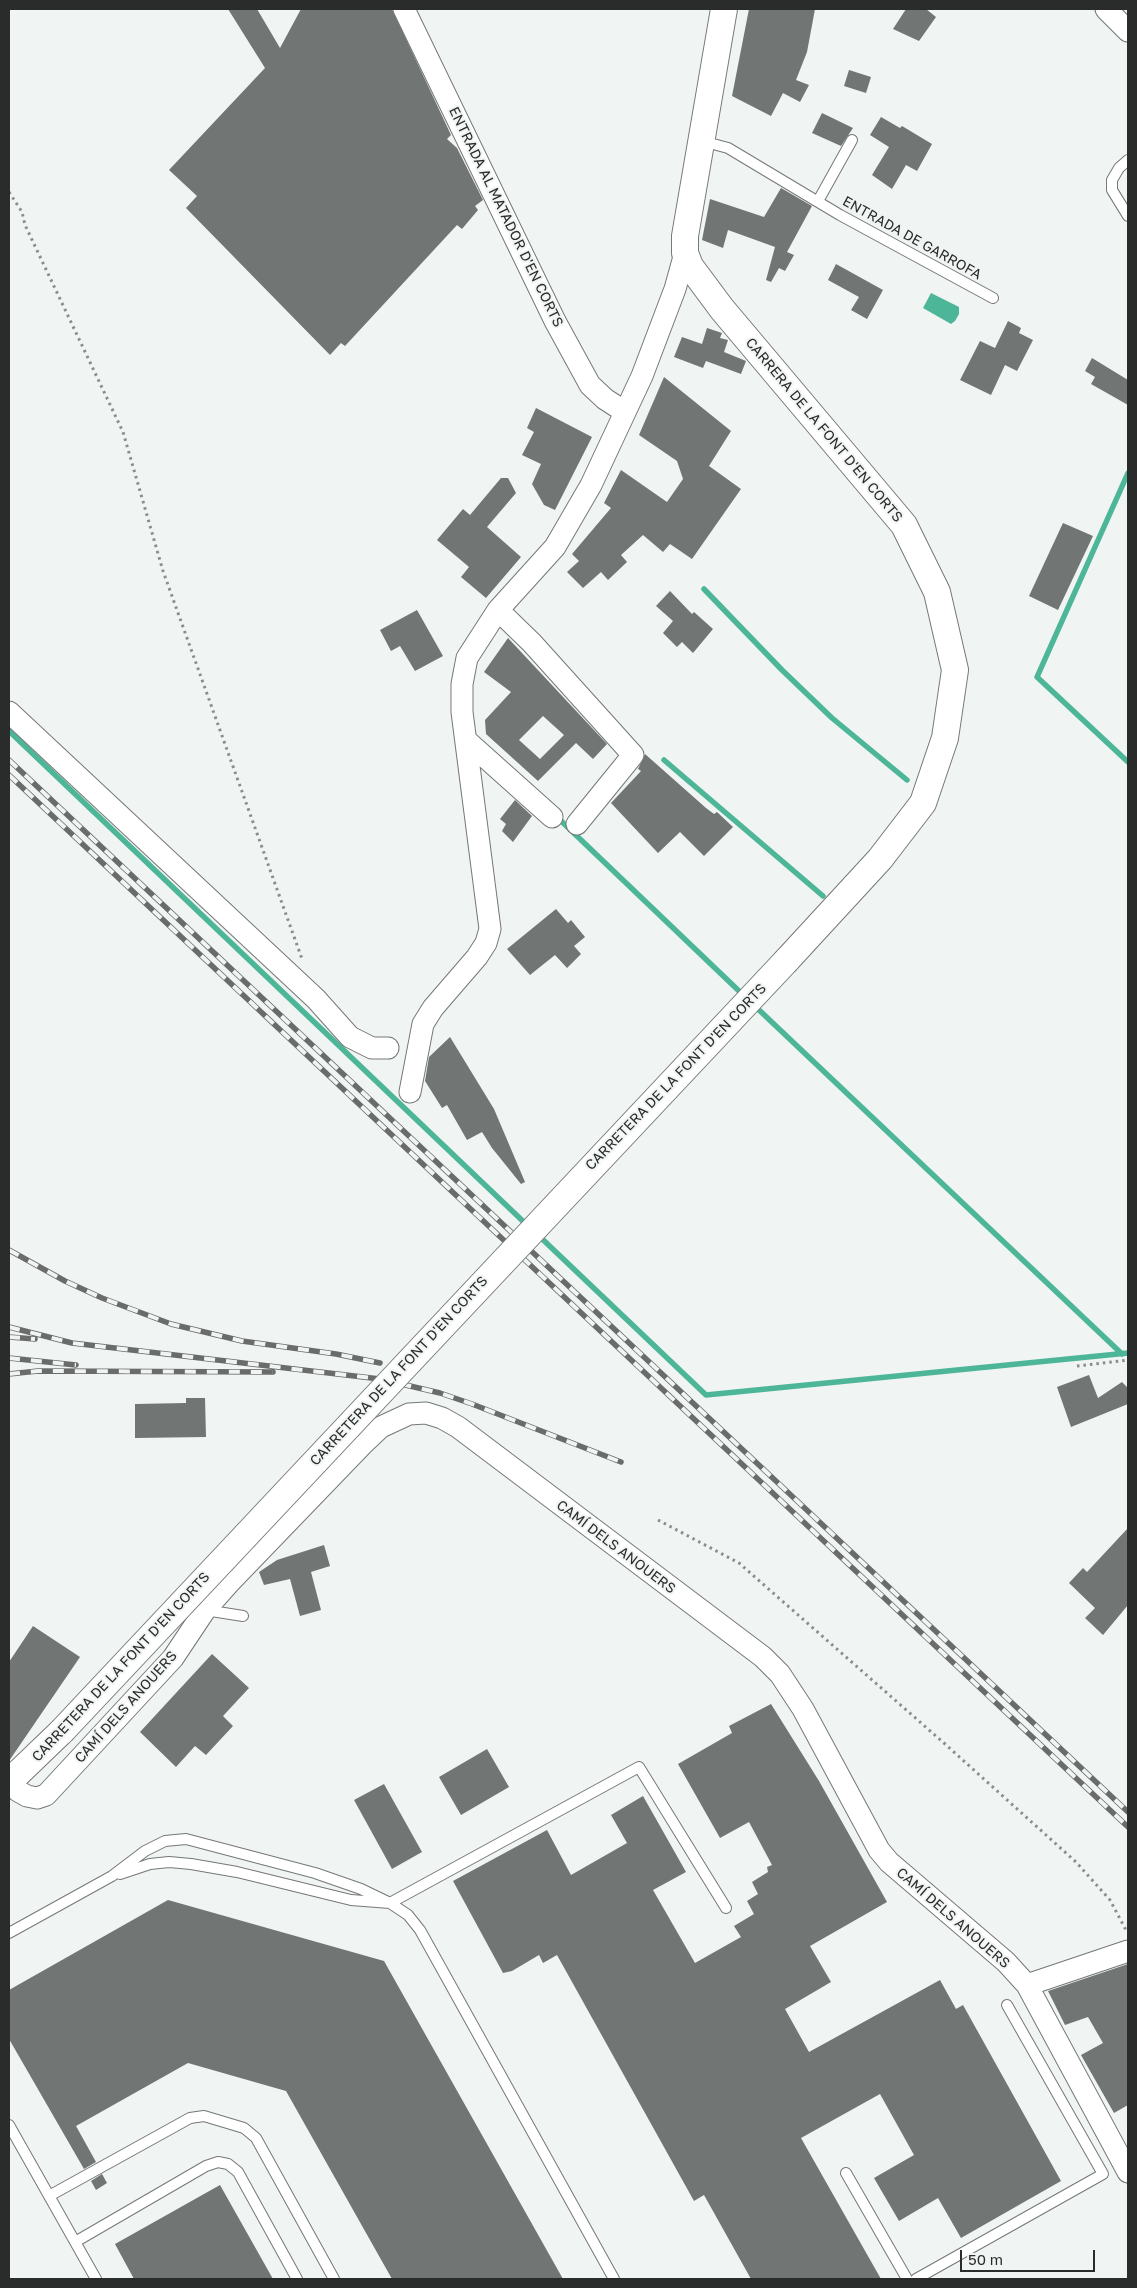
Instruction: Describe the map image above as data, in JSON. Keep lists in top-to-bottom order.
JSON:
{
  "streets": {
    "street": [
      "ENTRADA AL MATADOR D'EN CORTS",
      "CARRERA DE LA FONT D'EN CORTS",
      "CARRETERA DE LA FONT D'EN CORTS",
      "CAMÍ DELS ANOUERS"
    ],
    "lane": ["ENTRADA DE GARROFA"]
  },
  "crossings": [
    ["ENTRADA DE GARROFA", "CARRERA DE LA FONT D'EN CORTS"],
    ["CARRERA DE LA FONT D'EN CORTS", "CARRETERA DE LA FONT D'EN CORTS"],
    ["CARRETERA DE LA FONT D'EN CORTS", "CAMÍ DELS ANOUERS"]
  ],
  "scale_bar": "50 m"
}
